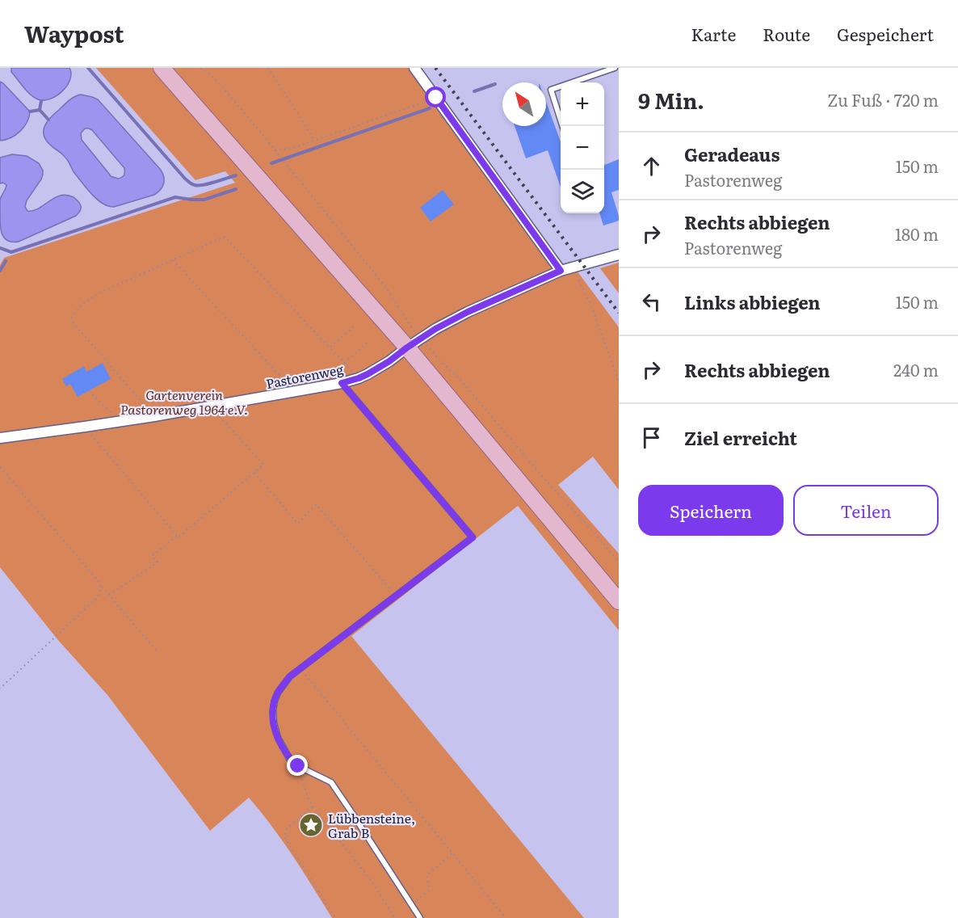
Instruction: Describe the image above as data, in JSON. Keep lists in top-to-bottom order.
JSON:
{
  "streets": {
    "street": ["Pastorenweg"]
  },
  "parks": ["Gartenverein Pastorenweg 1964 e.V."],
  "places": {
    "place": ["Lübbensteine, Grab B"]
  },
  "north": "top left",
  "page": {
    "header": "Waypost",
    "nav": ["Karte", "Route", "Gespeichert"],
    "heading": ["9 Min.", "Zu Fuß · 720 m"],
    "map_buttons": ["+", "−"],
    "list": [
      ["Geradeaus", "Pastorenweg", "150 m"],
      ["Rechts abbiegen", "Pastorenweg", "180 m"],
      ["Links abbiegen", "150 m"],
      ["Rechts abbiegen", "240 m"],
      "Ziel erreicht"
    ],
    "buttons": ["Speichern", "Teilen"]
  }
}
